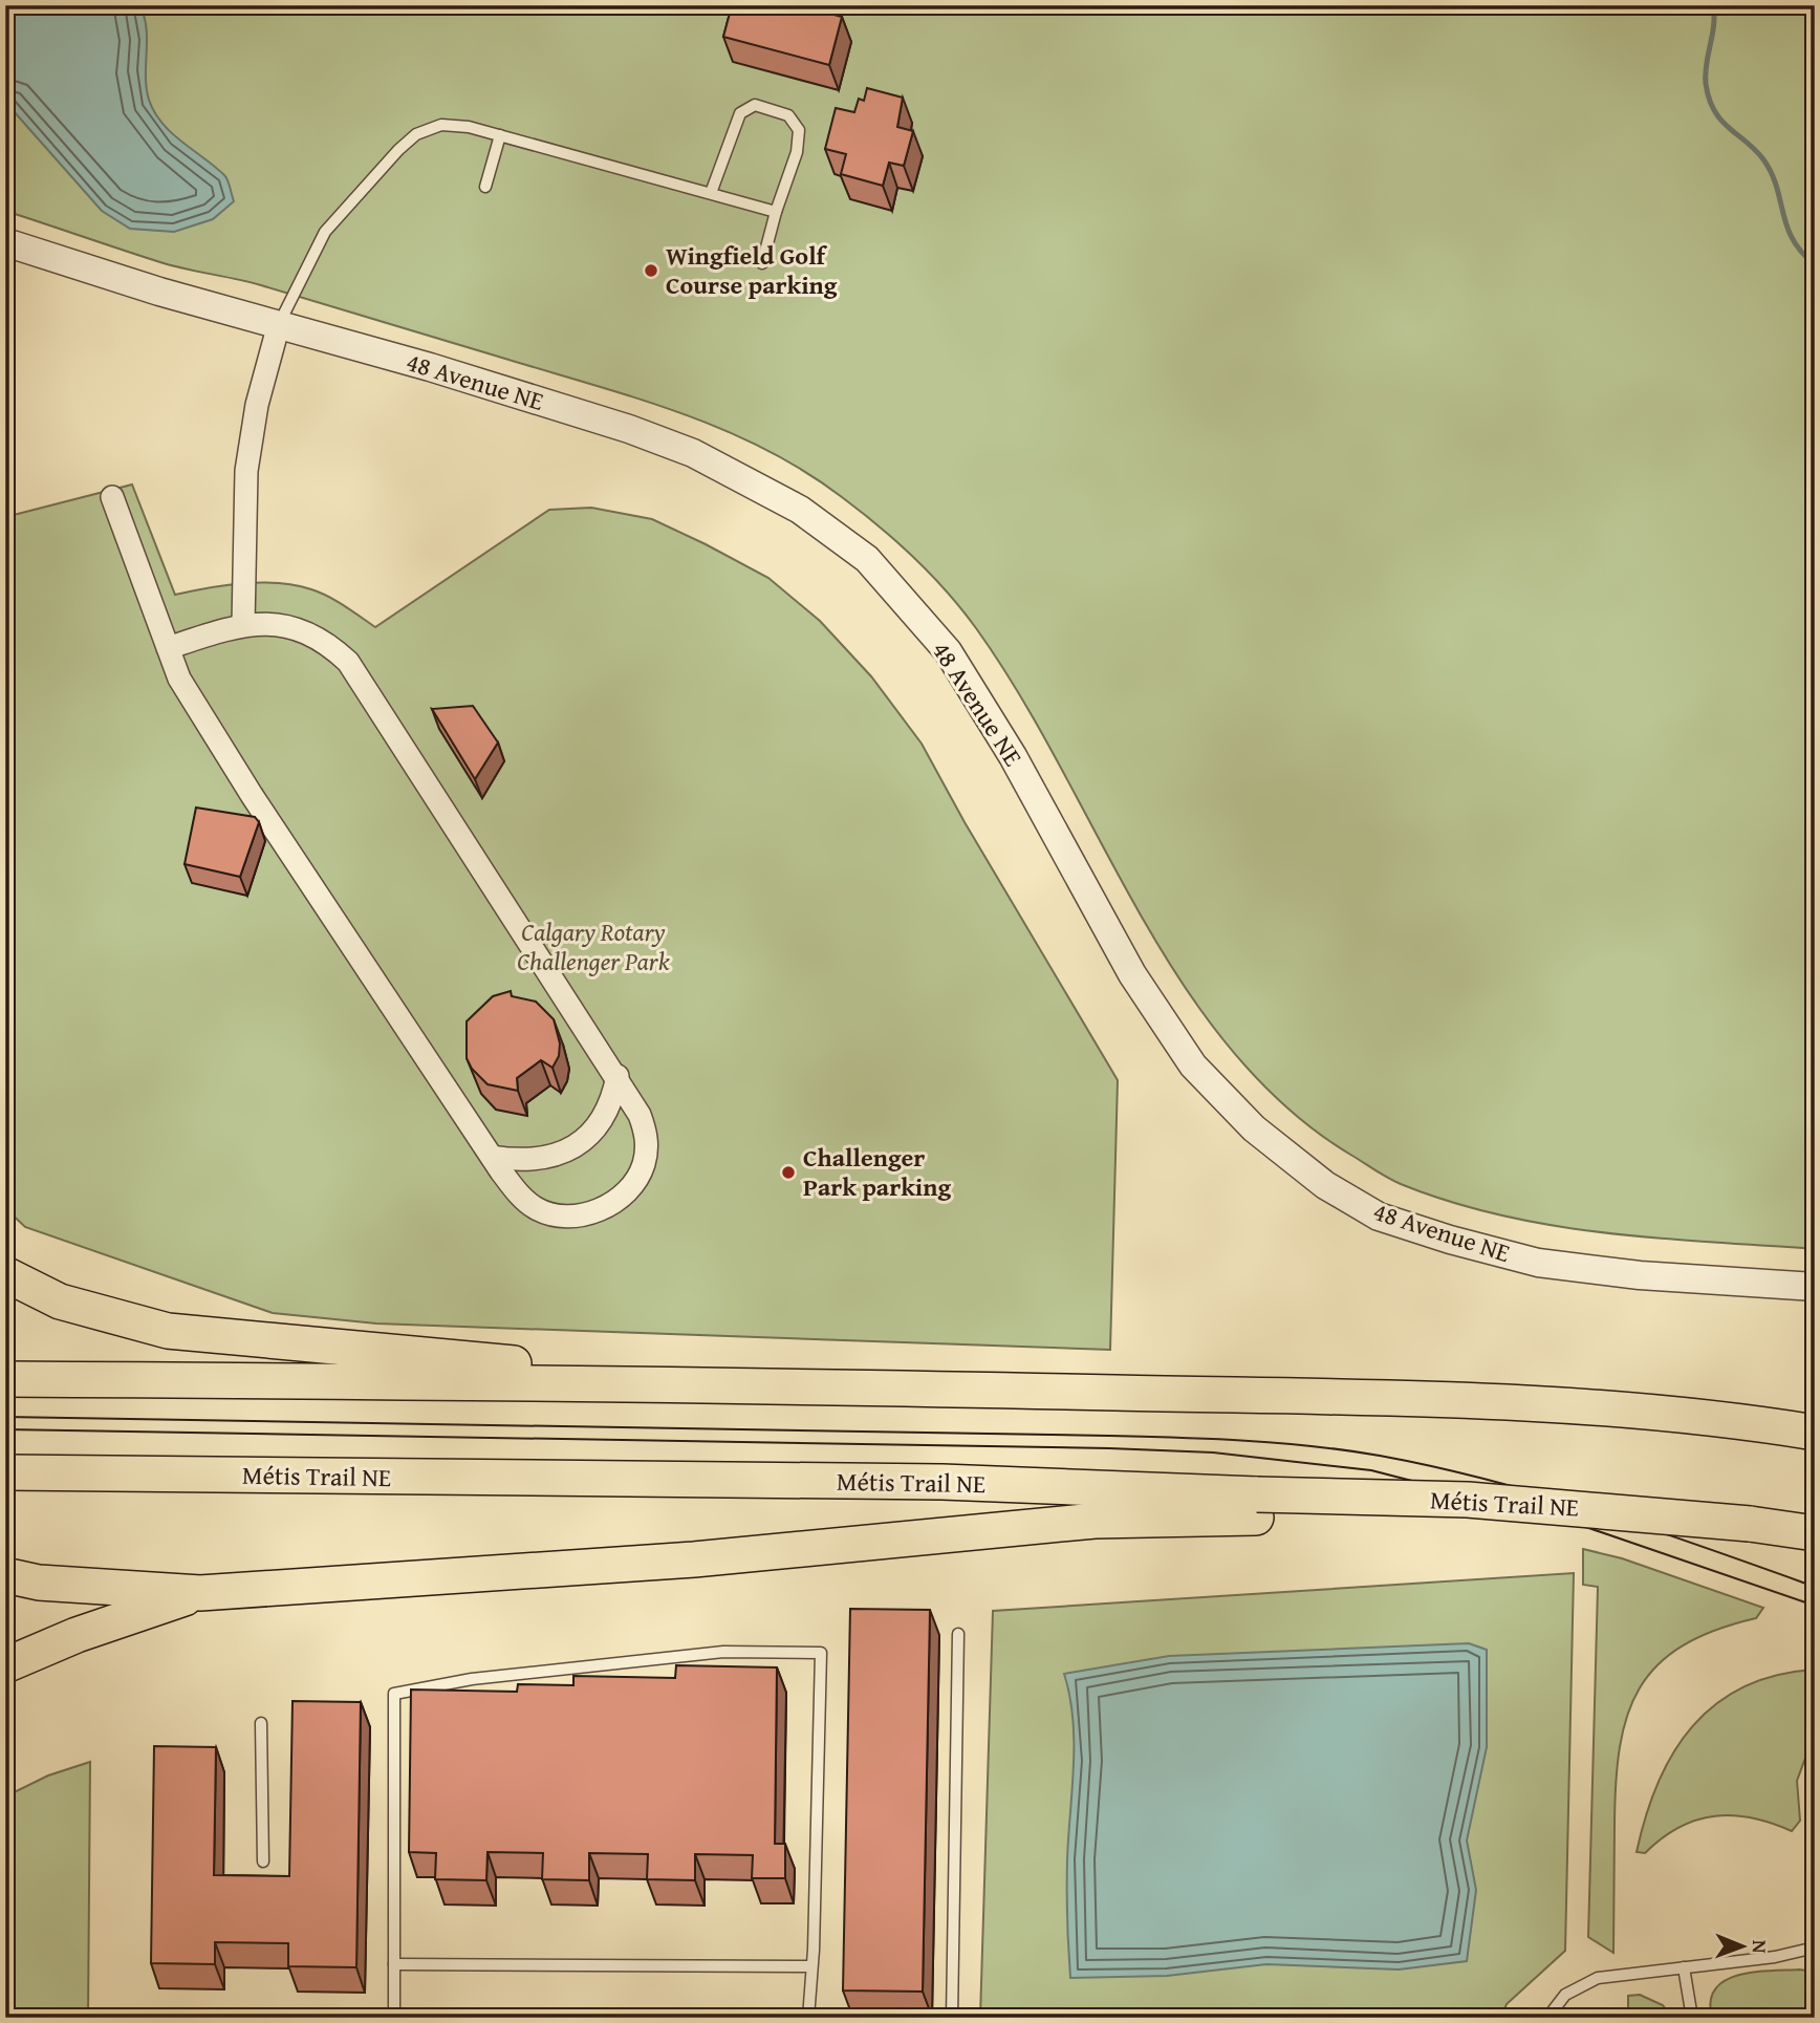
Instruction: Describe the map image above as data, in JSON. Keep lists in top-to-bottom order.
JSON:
{
  "streets": {
    "main road": ["Métis Trail NE"],
    "street": ["48 Avenue NE"]
  },
  "parks": ["Calgary Rotary Challenger Park"],
  "places": ["Wingfield Golf Course parking", "Challenger Park parking"],
  "north": "right"
}
